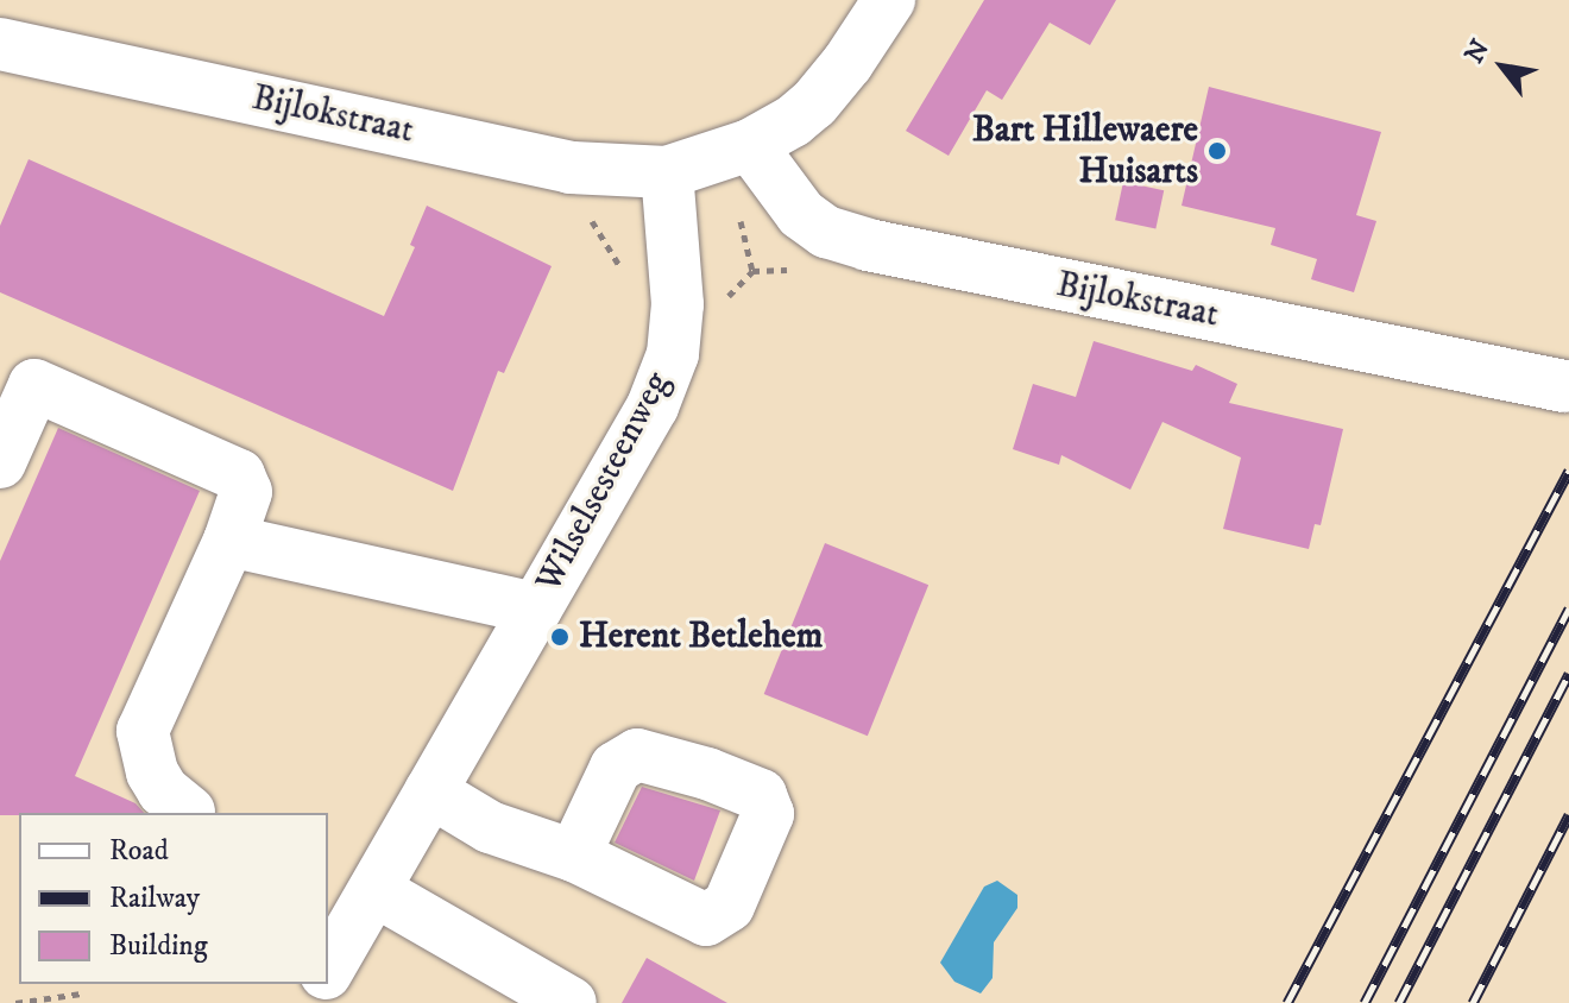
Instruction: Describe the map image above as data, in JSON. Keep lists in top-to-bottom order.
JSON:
{
  "streets": {
    "street": ["Bijlokstraat", "Wilselsesteenweg"]
  },
  "crossings": [
    ["Bijlokstraat", "Wilselsesteenweg"]
  ],
  "places": ["Bart Hillewaere Huisarts", "Herent Betlehem"],
  "legend": ["Road", "Railway", "Building"],
  "north": "top left"
}
